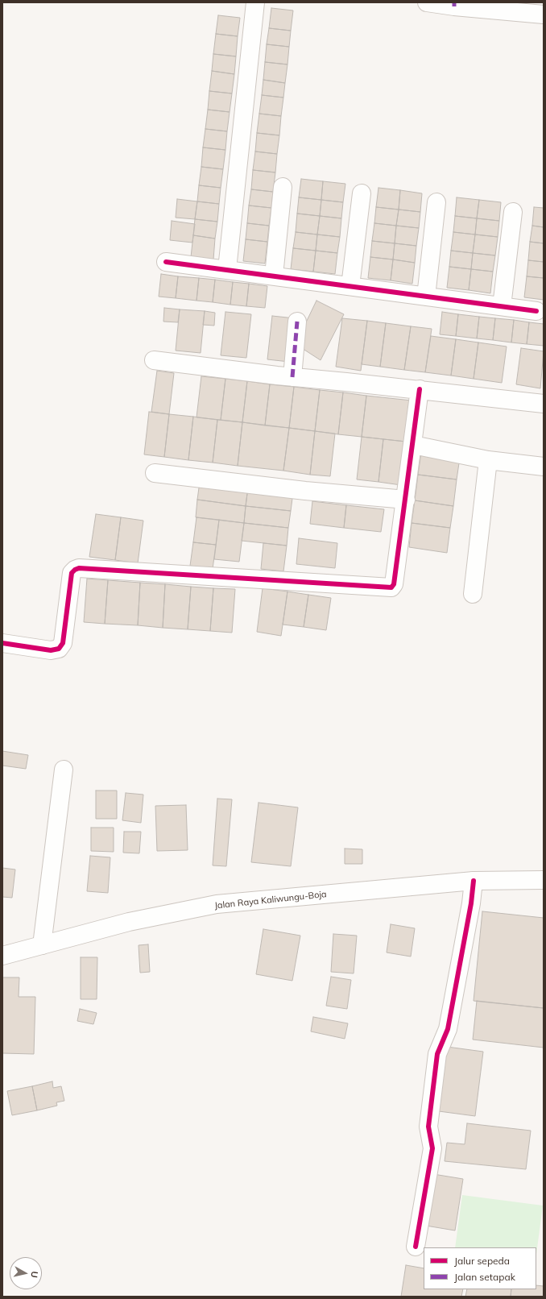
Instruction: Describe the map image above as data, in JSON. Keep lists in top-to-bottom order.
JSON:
{
  "streets": {
    "street": ["Jalan Raya Kaliwungu-Boja"]
  },
  "legend": ["Jalur sepeda", "Jalan setapak"],
  "north": "right"
}
